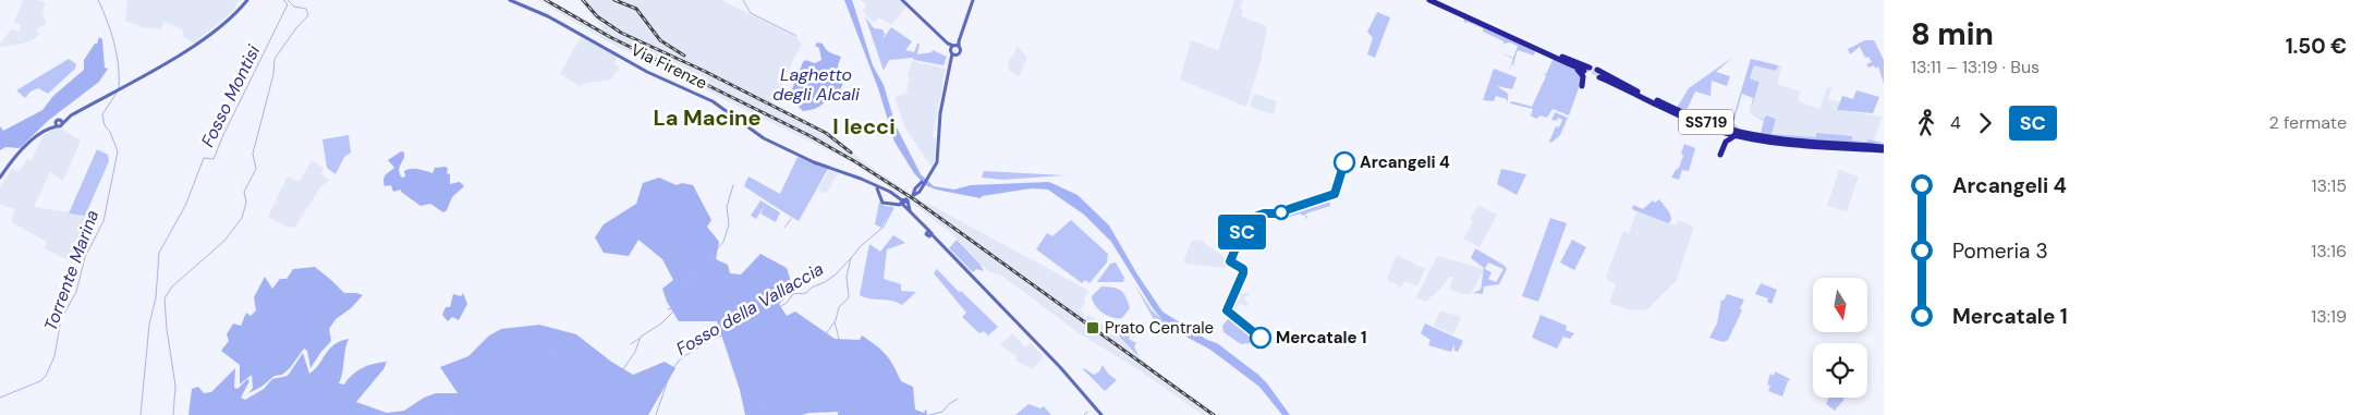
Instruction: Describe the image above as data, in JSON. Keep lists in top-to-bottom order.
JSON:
{
  "streets": {
    "highway": ["SS719"],
    "main road": ["Via Firenze"]
  },
  "districts": ["La Macine", "I lecci"],
  "water": [
    "Laghetto degli Alcali",
    "Fosso Montisi",
    "Torrente Marina",
    "Fosso della Vallaccia"
  ],
  "places": {
    "other": ["Arcangeli 4", "Mercatale 1"],
    "transit": ["Prato Centrale"]
  },
  "lines": ["bus line SC"],
  "north": "bottom",
  "page": {
    "on_map": "SC",
    "heading": ["8 min", "13:11 – 13:19 · Bus", "1.50 €"],
    "legs": ["4", "SC", "2 fermate"],
    "list": [
      {
        "name": "Arcangeli 4",
        "value": "13:15"
      },
      {
        "name": "Pomeria 3",
        "value": "13:16"
      },
      {
        "name": "Mercatale 1",
        "value": "13:19"
      }
    ]
  }
}
